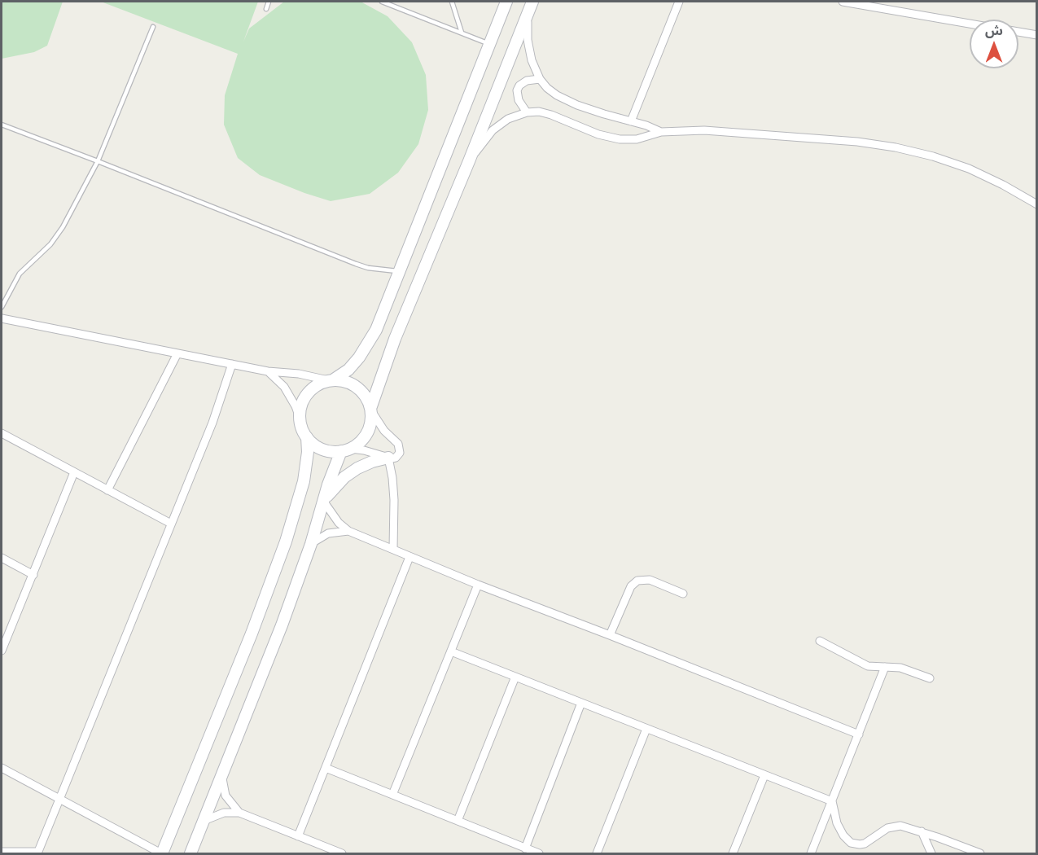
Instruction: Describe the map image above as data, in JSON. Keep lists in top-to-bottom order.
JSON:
{
  "north": "top"
}
